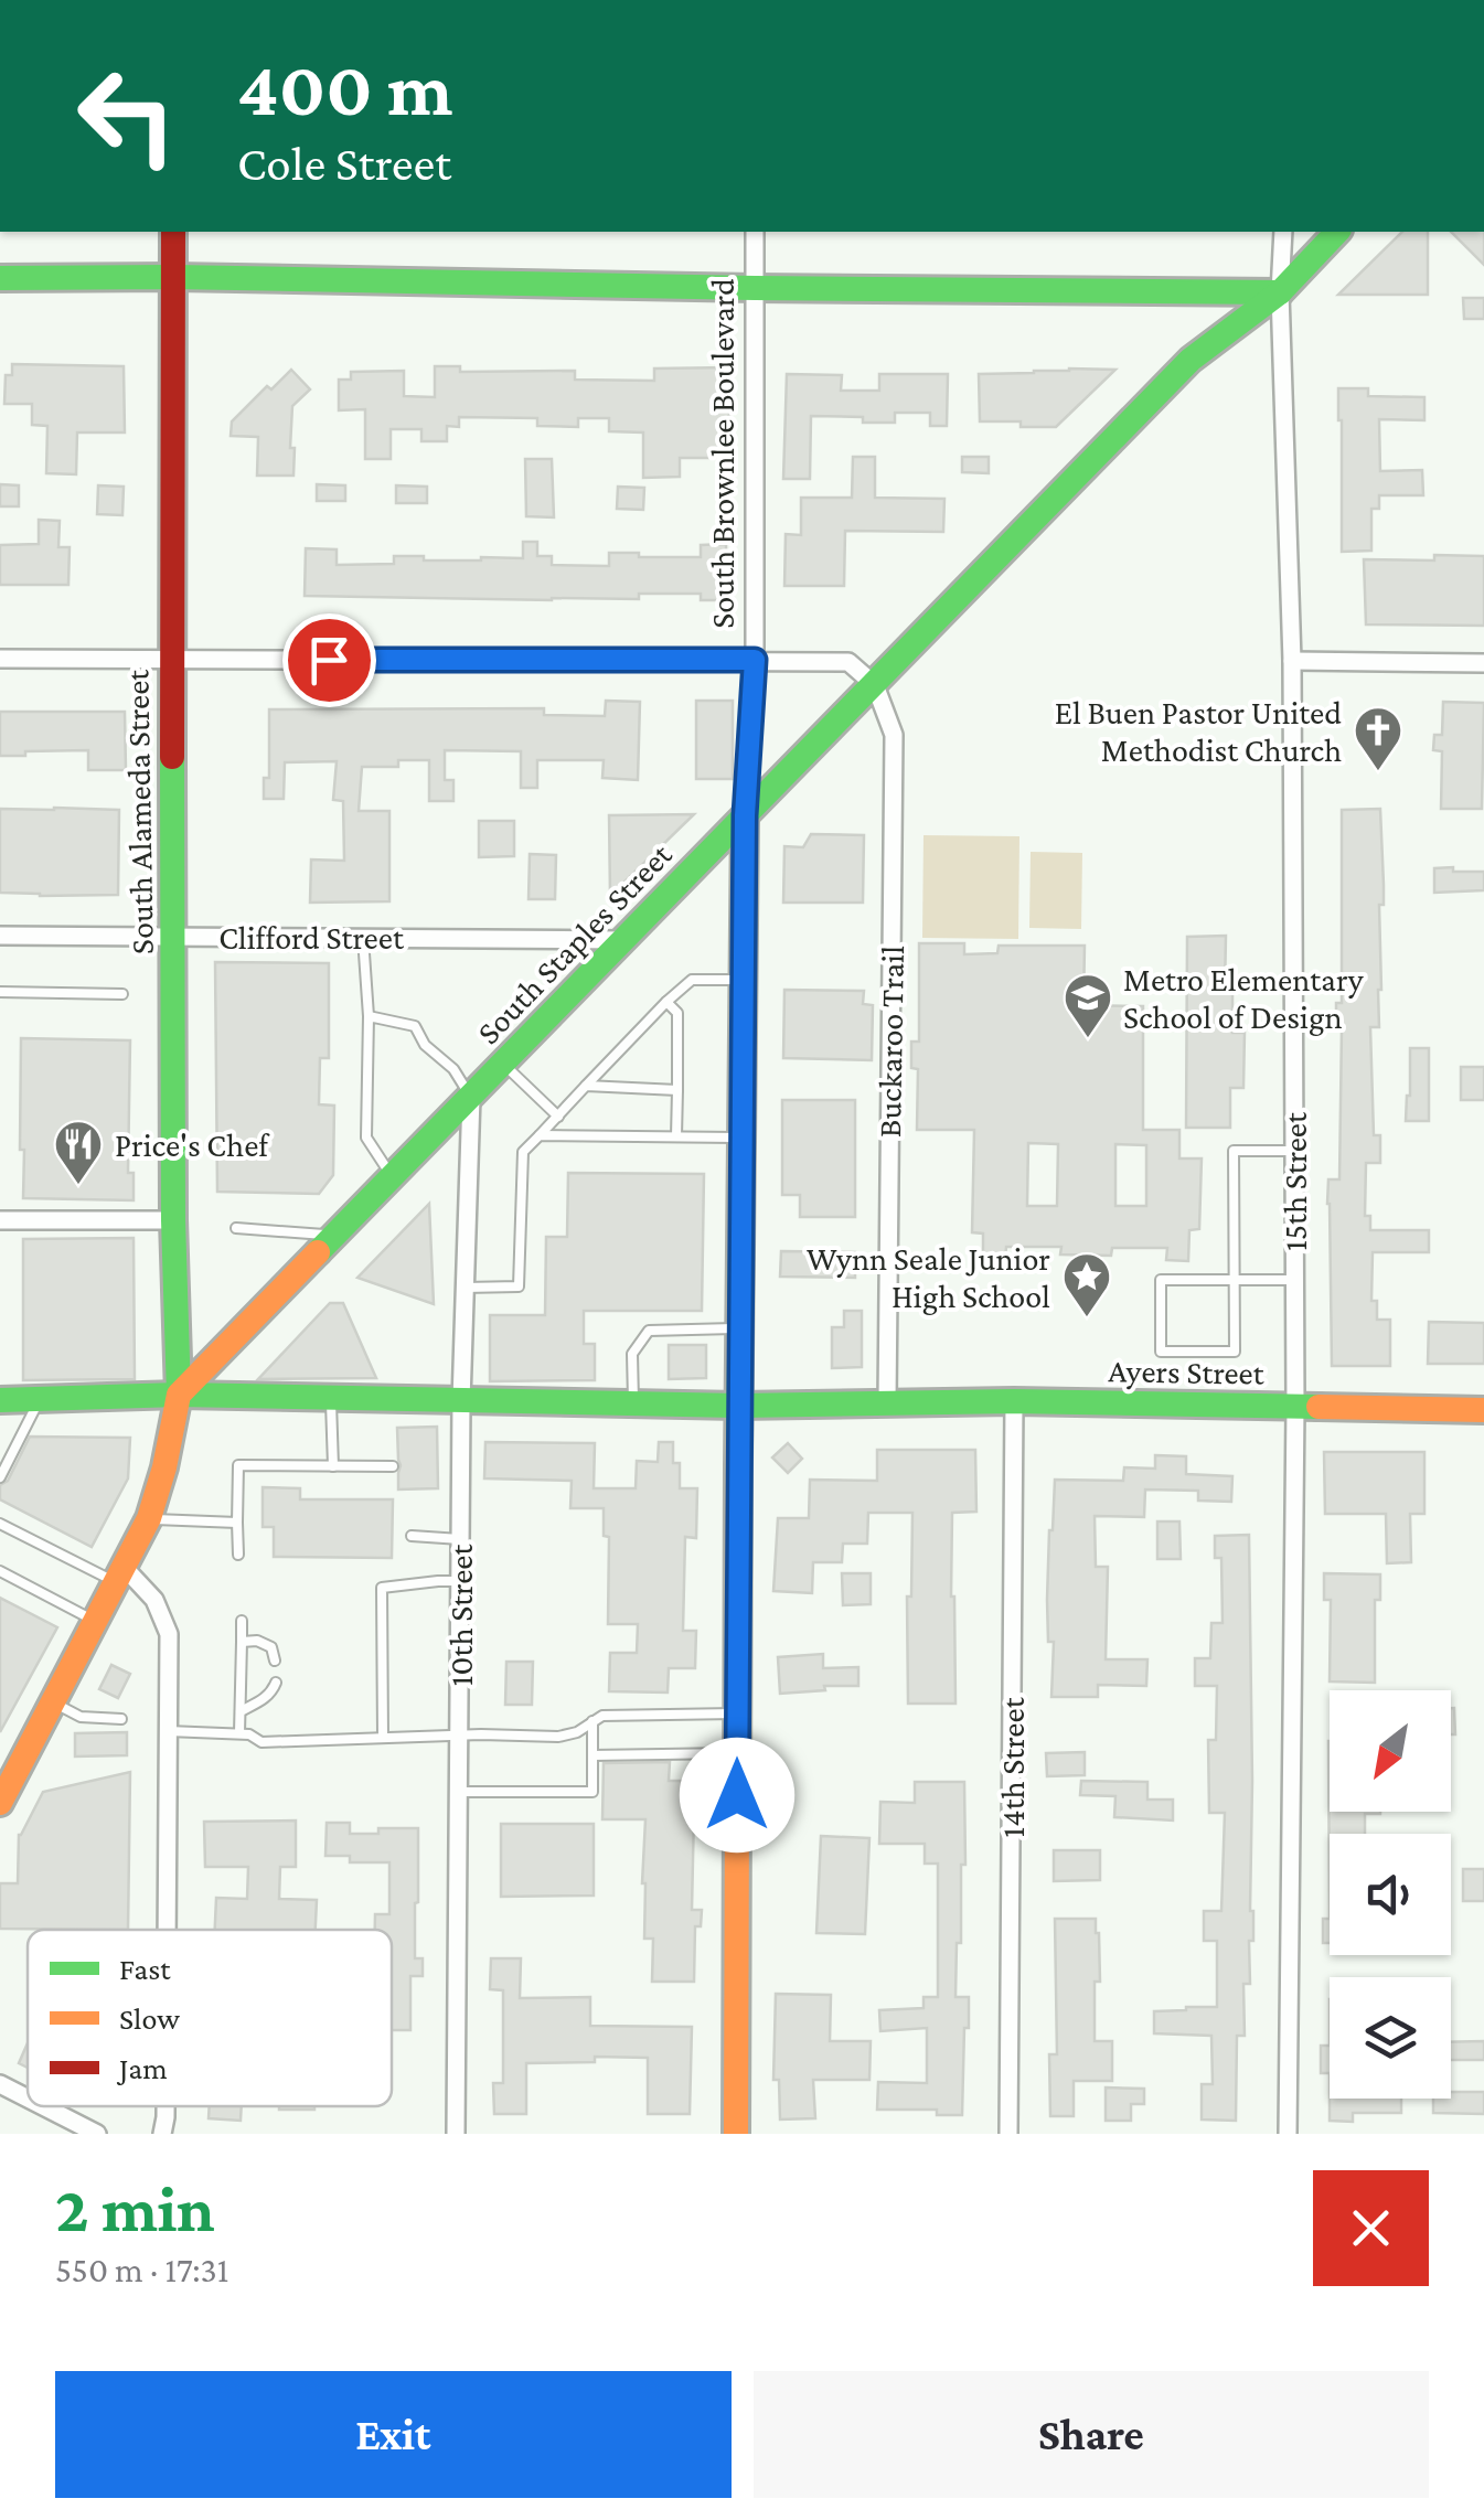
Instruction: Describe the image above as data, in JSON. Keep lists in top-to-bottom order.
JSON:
{
  "streets": {
    "main road": [
      "South Brownlee Boulevard",
      "South Alameda Street",
      "South Staples Street",
      "Ayers Street"
    ],
    "street": [
      "Clifford Street",
      "Buckaroo Trail",
      "15th Street",
      "10th Street",
      "14th Street"
    ]
  },
  "crossings": [
    ["South Brownlee Boulevard", "South Staples Street"],
    ["South Brownlee Boulevard", "Ayers Street"],
    ["South Alameda Street", "Clifford Street"],
    ["South Alameda Street", "South Staples Street"],
    ["South Alameda Street", "Ayers Street"],
    ["Clifford Street", "South Staples Street"],
    ["South Staples Street", "Buckaroo Trail"],
    ["South Staples Street", "15th Street"],
    ["South Staples Street", "Ayers Street"],
    ["South Staples Street", "10th Street"],
    ["Buckaroo Trail", "Ayers Street"],
    ["15th Street", "Ayers Street"],
    ["Ayers Street", "10th Street"],
    ["Ayers Street", "14th Street"]
  ],
  "places": {
    "church": ["El Buen Pastor United Methodist Church"],
    "school or university": ["Metro Elementary School of Design"],
    "restaurant": ["Price's Chef"],
    "place": ["Wynn Seale Junior High School"]
  },
  "legend": ["Fast", "Slow", "Jam"],
  "north": "bottom left",
  "page": {
    "turn": ["400 m", "Cole Street"],
    "heading": ["2 min", "550 m · 17:31"],
    "buttons": ["Exit", "Share"]
  }
}
